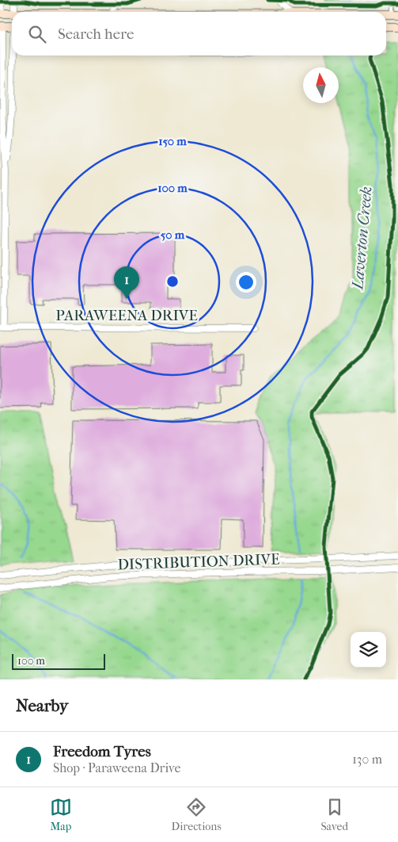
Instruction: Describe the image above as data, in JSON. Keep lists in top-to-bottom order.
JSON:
{
  "streets": {
    "street": ["PARAWEENA DRIVE", "DISTRIBUTION DRIVE"]
  },
  "water": ["Laverton Creek"],
  "scale_bar": "100 m",
  "north": "top",
  "page": {
    "search": "Search here",
    "pins": "1",
    "scale": "100 m",
    "heading": "Nearby",
    "list": [
      {
        "mark": "1",
        "name": "Freedom Tyres",
        "note": "Shop · Paraweena Drive",
        "value": "130 m"
      }
    ],
    "nav": ["Map", "Directions", "Saved"]
  },
  "rings": ["150 m", "100 m", "50 m"]
}
